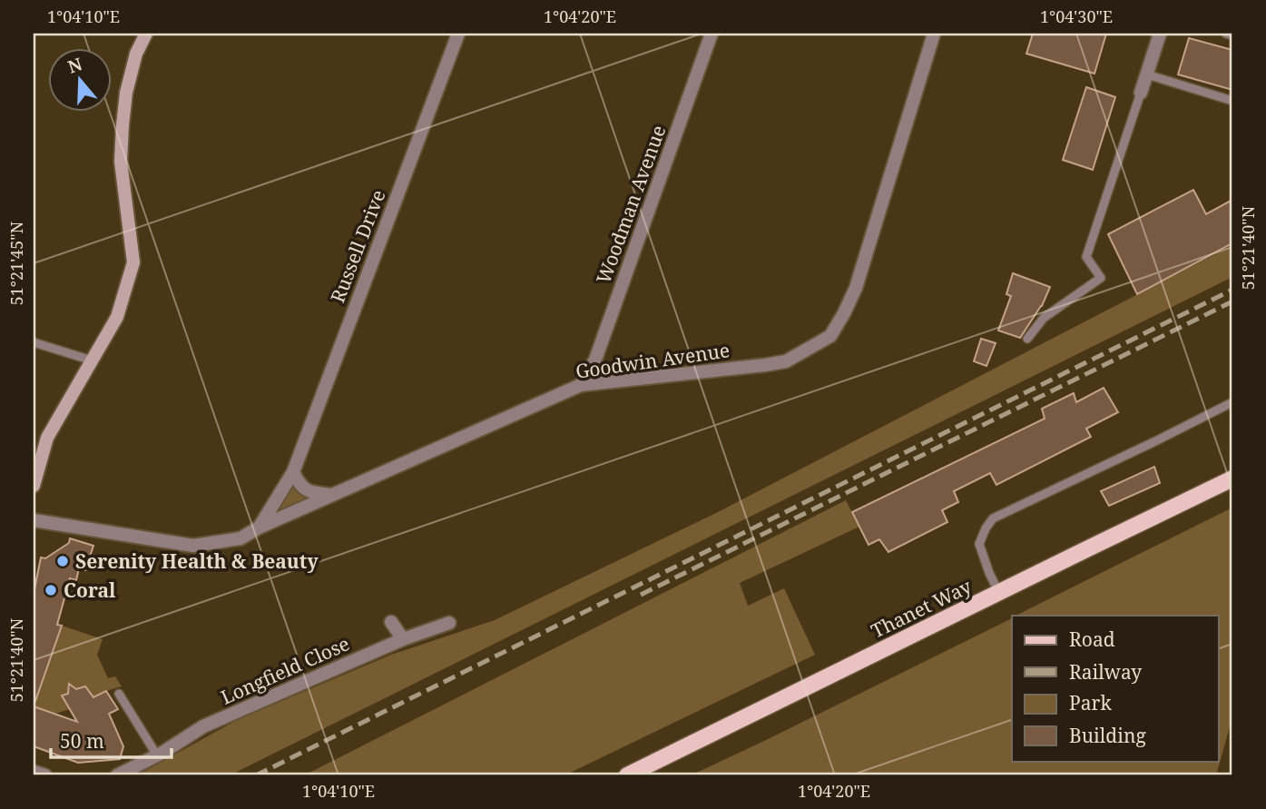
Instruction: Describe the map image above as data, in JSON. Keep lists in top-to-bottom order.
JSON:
{
  "streets": {
    "main road": ["Thanet Way"],
    "street": [
      "Woodman Avenue",
      "Russell Drive",
      "Goodwin Avenue",
      "Longfield Close"
    ]
  },
  "crossings": [
    ["Woodman Avenue", "Goodwin Avenue"],
    ["Russell Drive", "Goodwin Avenue"]
  ],
  "places": ["Serenity Health & Beauty", "Coral"],
  "legend": [
    "Road",
    "Railway",
    "Park",
    "Building"
  ],
  "scale_bar": "50 m",
  "north": "top",
  "coordinates": [
    "1°04'10\"E",
    "1°04'20\"E",
    "1°04'30\"E",
    "51°21'40\"N",
    "51°21'45\"N"
  ]
}
